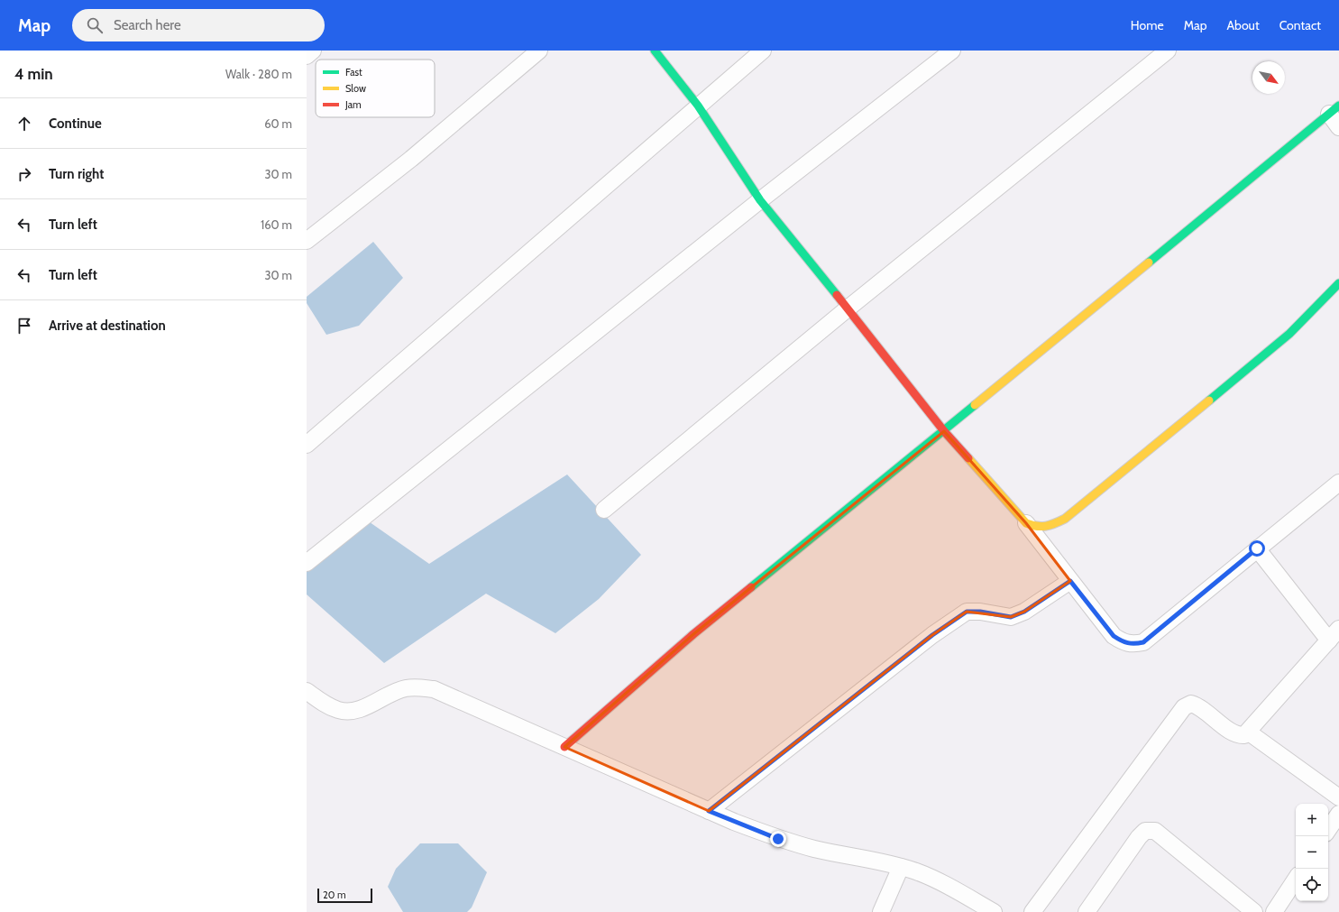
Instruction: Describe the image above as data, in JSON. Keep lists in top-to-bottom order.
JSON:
{
  "legend": ["Fast", "Slow", "Jam"],
  "scale_bar": "20 m",
  "north": "bottom right",
  "page": {
    "header": "Map",
    "search": "Search here",
    "nav": [
      "Home",
      "Map",
      "About",
      "Contact"
    ],
    "heading": ["4 min", "Walk · 280 m"],
    "list": [
      ["Continue", "60 m"],
      ["Turn right", "30 m"],
      ["Turn left", "160 m"],
      ["Turn left", "30 m"],
      "Arrive at destination"
    ],
    "map_buttons": ["+", "−"],
    "scale": "20 m"
  }
}
